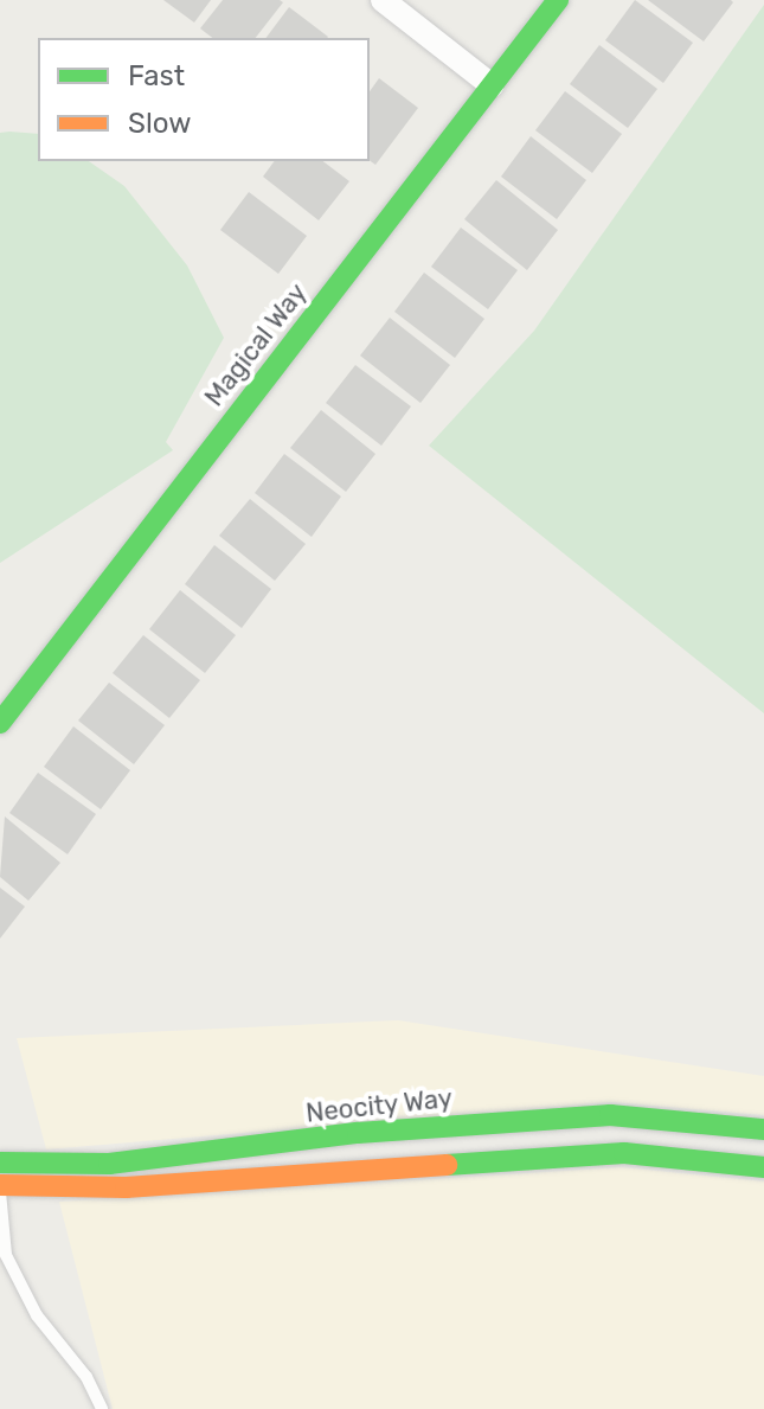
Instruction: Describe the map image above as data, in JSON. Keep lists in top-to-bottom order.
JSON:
{
  "streets": {
    "street": ["Magical Way", "Neocity Way"]
  },
  "legend": ["Fast", "Slow"]
}
